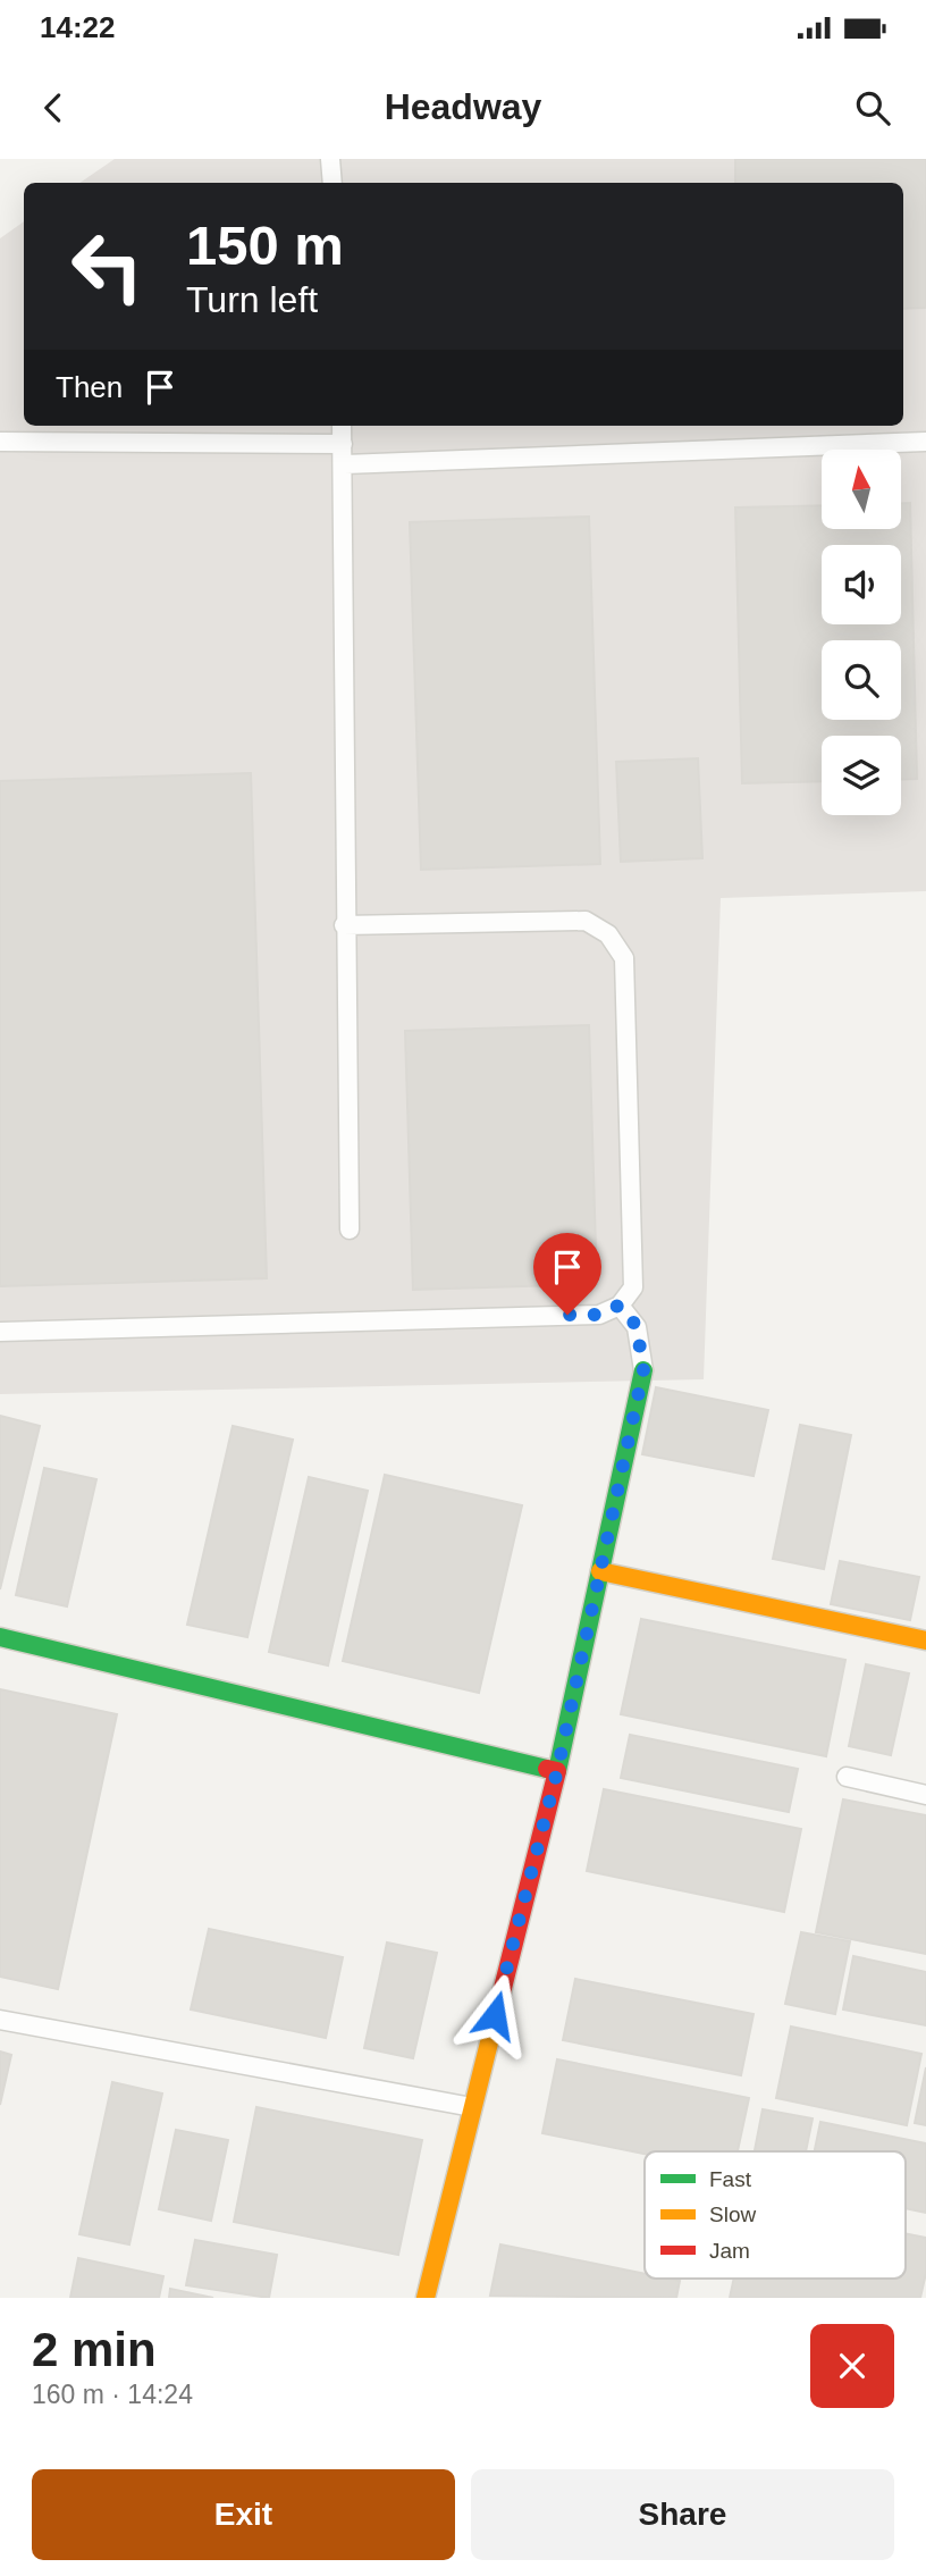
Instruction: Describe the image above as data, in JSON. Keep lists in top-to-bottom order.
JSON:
{
  "legend": ["Fast", "Slow", "Jam"],
  "north": "top",
  "page": {
    "status": "14:22",
    "header": "Headway",
    "turn": ["150 m", "Turn left"],
    "then": "Then",
    "heading": ["2 min", "160 m · 14:24"],
    "buttons": ["Exit", "Share"]
  }
}
